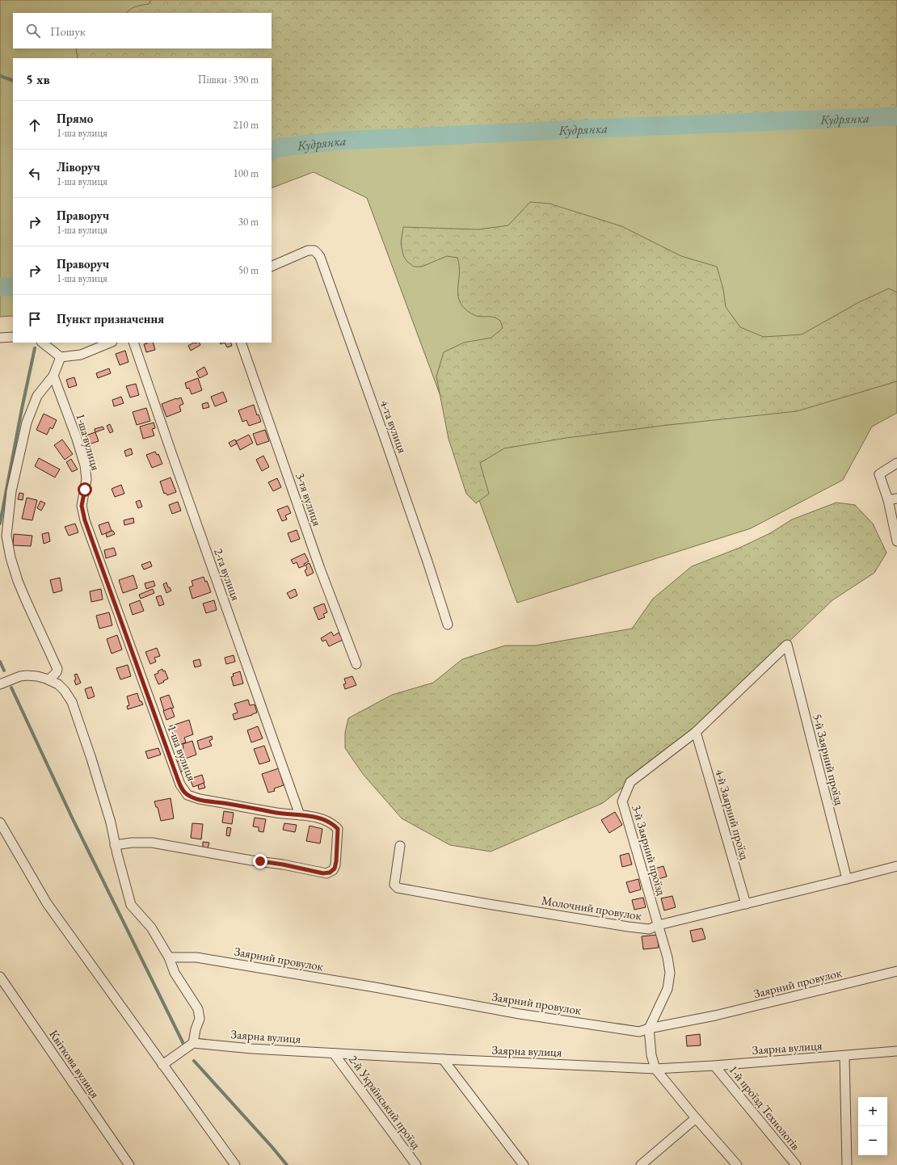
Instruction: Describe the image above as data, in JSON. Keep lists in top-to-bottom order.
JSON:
{
  "streets": {
    "street": [
      "4-та вулиця",
      "1-ша вулиця",
      "3-тя вулиця",
      "2-га вулиця",
      "5-й Заярний проїзд",
      "4-й Заярний проїзд",
      "3-й Заярний проїзд",
      "Молочний провулок",
      "Заярний провулок",
      "Заярна вулиця",
      "Квіткова вулиця",
      "2-й Український проїзд",
      "1-й проїзд Технологів"
    ]
  },
  "crossings": [
    ["1-ша вулиця", "2-га вулиця"],
    ["5-й Заярний проїзд", "4-й Заярний проїзд"],
    ["5-й Заярний проїзд", "3-й Заярний проїзд"],
    ["5-й Заярний проїзд", "Молочний провулок"],
    ["4-й Заярний проїзд", "3-й Заярний проїзд"],
    ["4-й Заярний проїзд", "Молочний провулок"],
    ["3-й Заярний проїзд", "Молочний провулок"],
    ["3-й Заярний проїзд", "Заярний провулок"],
    ["Заярна вулиця", "2-й Український проїзд"],
    ["Заярна вулиця", "1-й проїзд Технологів"]
  ],
  "water": ["Кудрянка"],
  "page": {
    "search": "Пошук",
    "heading": ["5 хв", "Пішки · 390 m"],
    "list": [
      ["Прямо", "1-ша вулиця", "210 m"],
      ["Ліворуч", "1-ша вулиця", "100 m"],
      ["Праворуч", "1-ша вулиця", "30 m"],
      ["Праворуч", "1-ша вулиця", "50 m"],
      "Пункт призначення"
    ],
    "map_buttons": ["+", "−"]
  }
}
